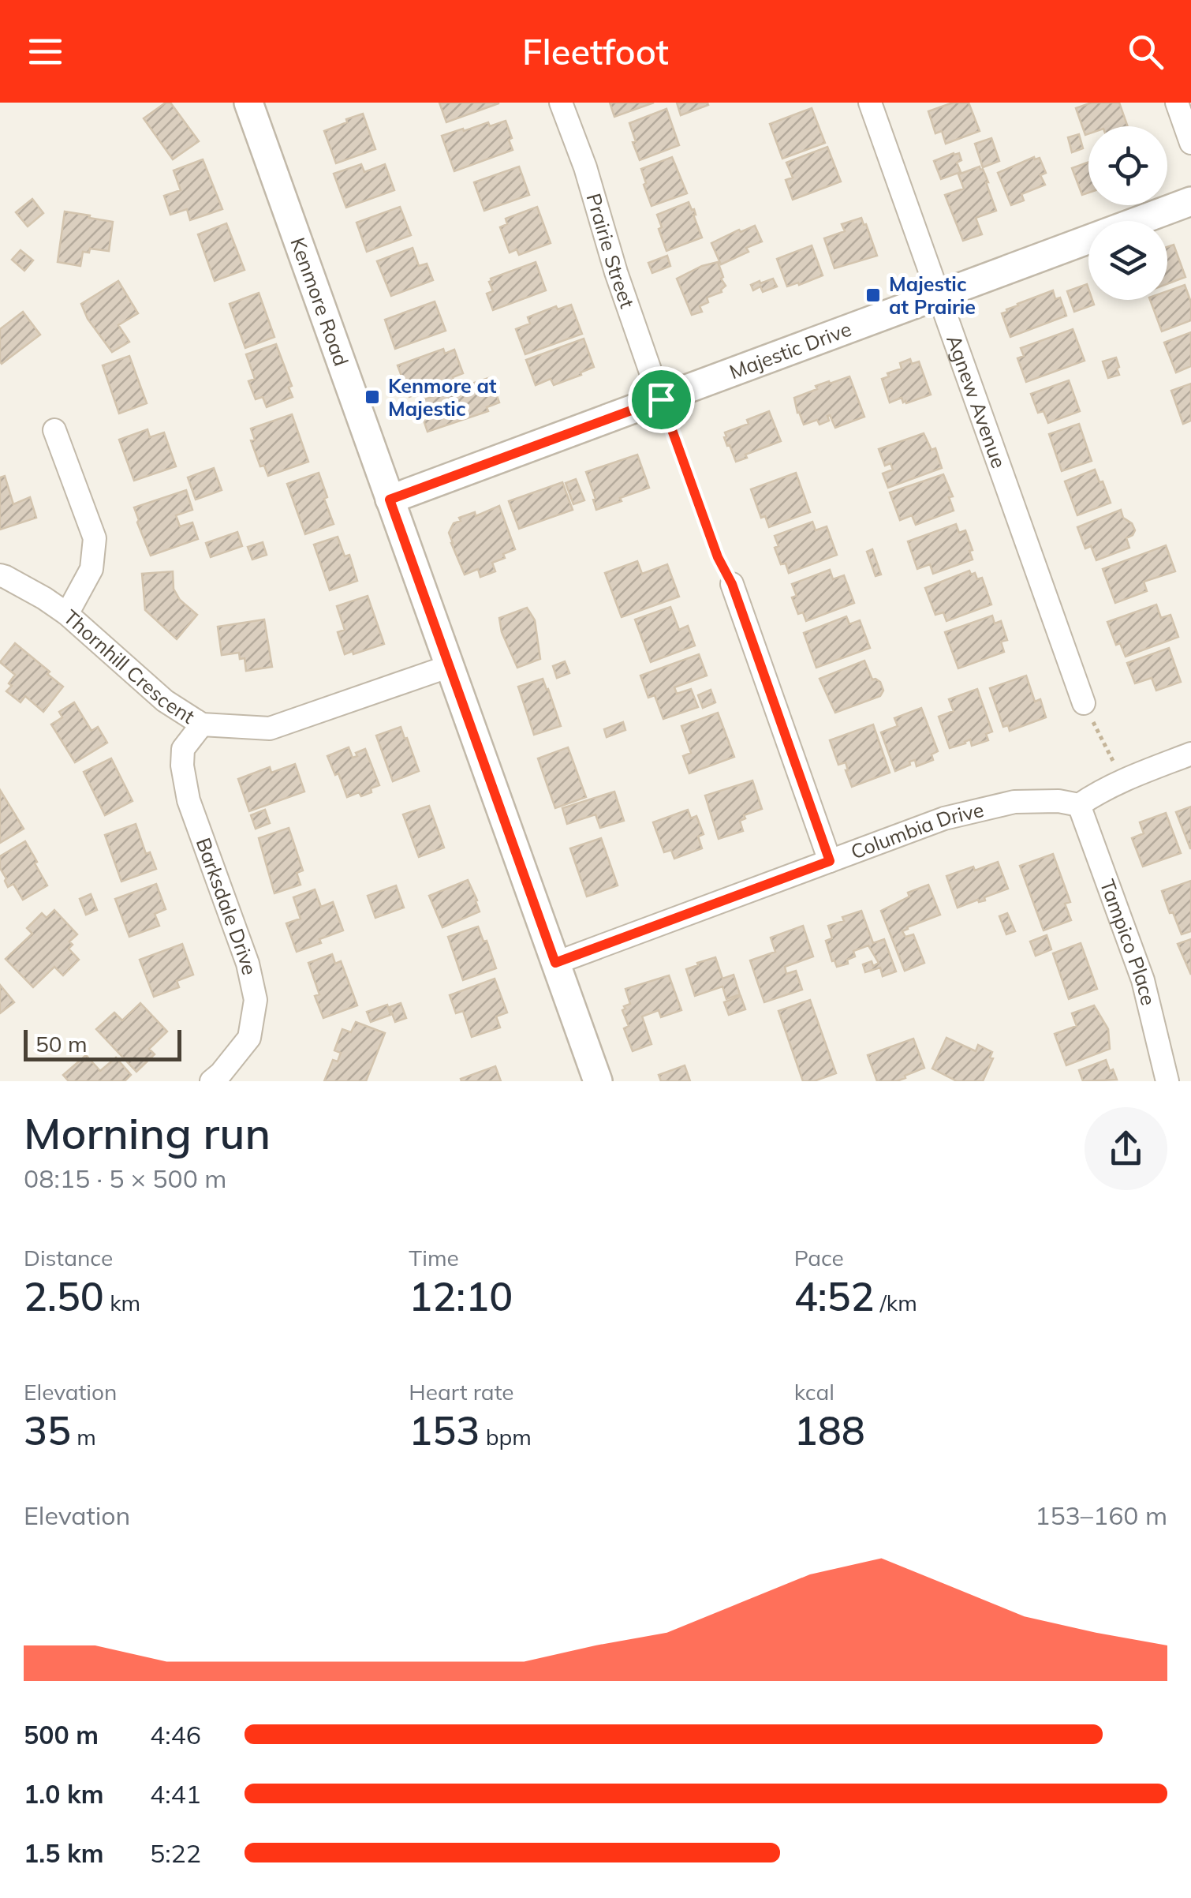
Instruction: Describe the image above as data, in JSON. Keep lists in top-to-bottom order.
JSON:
{
  "streets": {
    "street": [
      "Prairie Street",
      "Kenmore Road",
      "Majestic Drive",
      "Agnew Avenue",
      "Thornhill Crescent",
      "Columbia Drive",
      "Barksdale Drive",
      "Tampico Place"
    ]
  },
  "crossings": [
    ["Prairie Street", "Majestic Drive"],
    ["Kenmore Road", "Majestic Drive"],
    ["Kenmore Road", "Thornhill Crescent"],
    ["Kenmore Road", "Columbia Drive"],
    ["Majestic Drive", "Agnew Avenue"],
    ["Thornhill Crescent", "Barksdale Drive"],
    ["Columbia Drive", "Tampico Place"]
  ],
  "places": {
    "transit": ["Majestic at Prairie", "Kenmore at Majestic"]
  },
  "scale_bar": "50 m",
  "page": {
    "header": "Fleetfoot",
    "scale": "50 m",
    "heading": ["Morning run", "08:15 · 5 × 500 m"],
    "stats": [
      ["Distance", "2.50 km"],
      ["Time", "12:10"],
      ["Pace", "4:52 /km"],
      ["Elevation", "35 m"],
      ["Heart rate", "153 bpm"],
      ["kcal", "188"]
    ],
    "chart": ["Elevation", "153–160 m"],
    "list": [
      {
        "name": "500 m",
        "note": "4:46"
      },
      {
        "name": "1.0 km",
        "note": "4:41"
      },
      {
        "name": "1.5 km",
        "note": "5:22"
      }
    ]
  }
}
